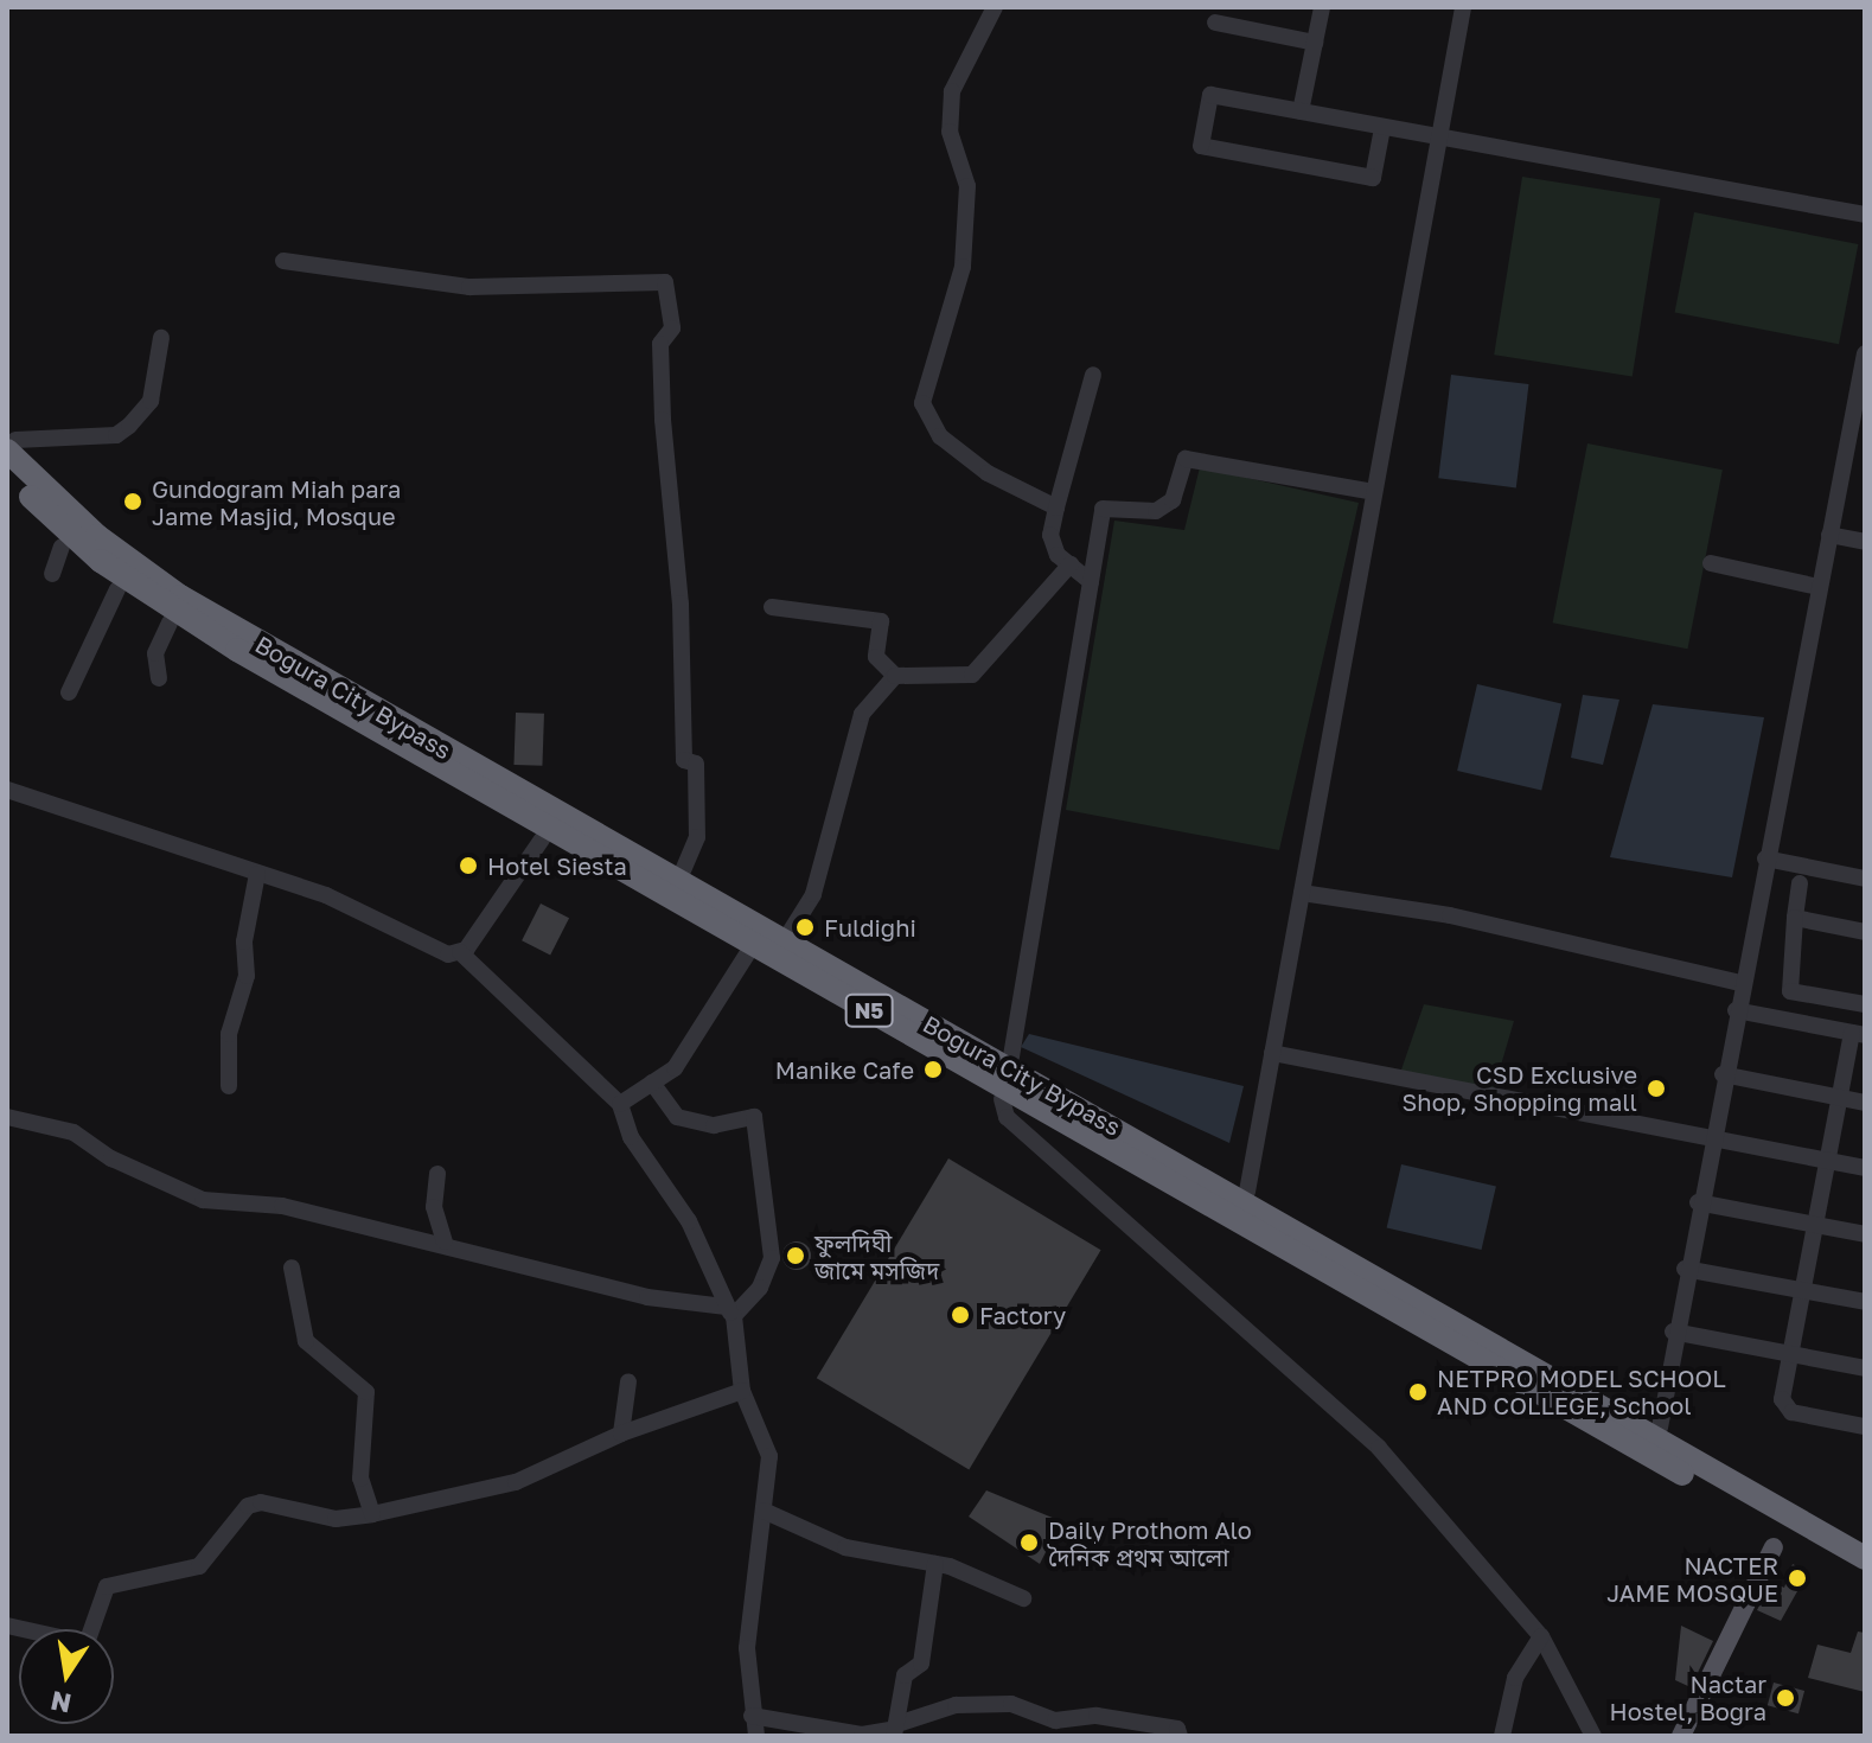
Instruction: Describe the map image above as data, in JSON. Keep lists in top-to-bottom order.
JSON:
{
  "streets": {
    "highway": ["Bogura City Bypass", "N5"]
  },
  "crossings": [
    ["Bogura City Bypass", "N5"]
  ],
  "places": [
    "Gundogram Miah para Jame Masjid, Mosque",
    "Hotel Siesta",
    "Fuldighi",
    "Manike Cafe",
    "CSD Exclusive Shop, Shopping mall",
    "ফুলদিঘী জামে মসজিদ",
    "Factory",
    "NETPRO MODEL SCHOOL AND COLLEGE, School",
    "Daily Prothom Alo দৈনিক প্রথম আলো",
    "NACTER JAME MOSQUE",
    "Nactar Hostel, Bogra"
  ],
  "north": "bottom"
}
